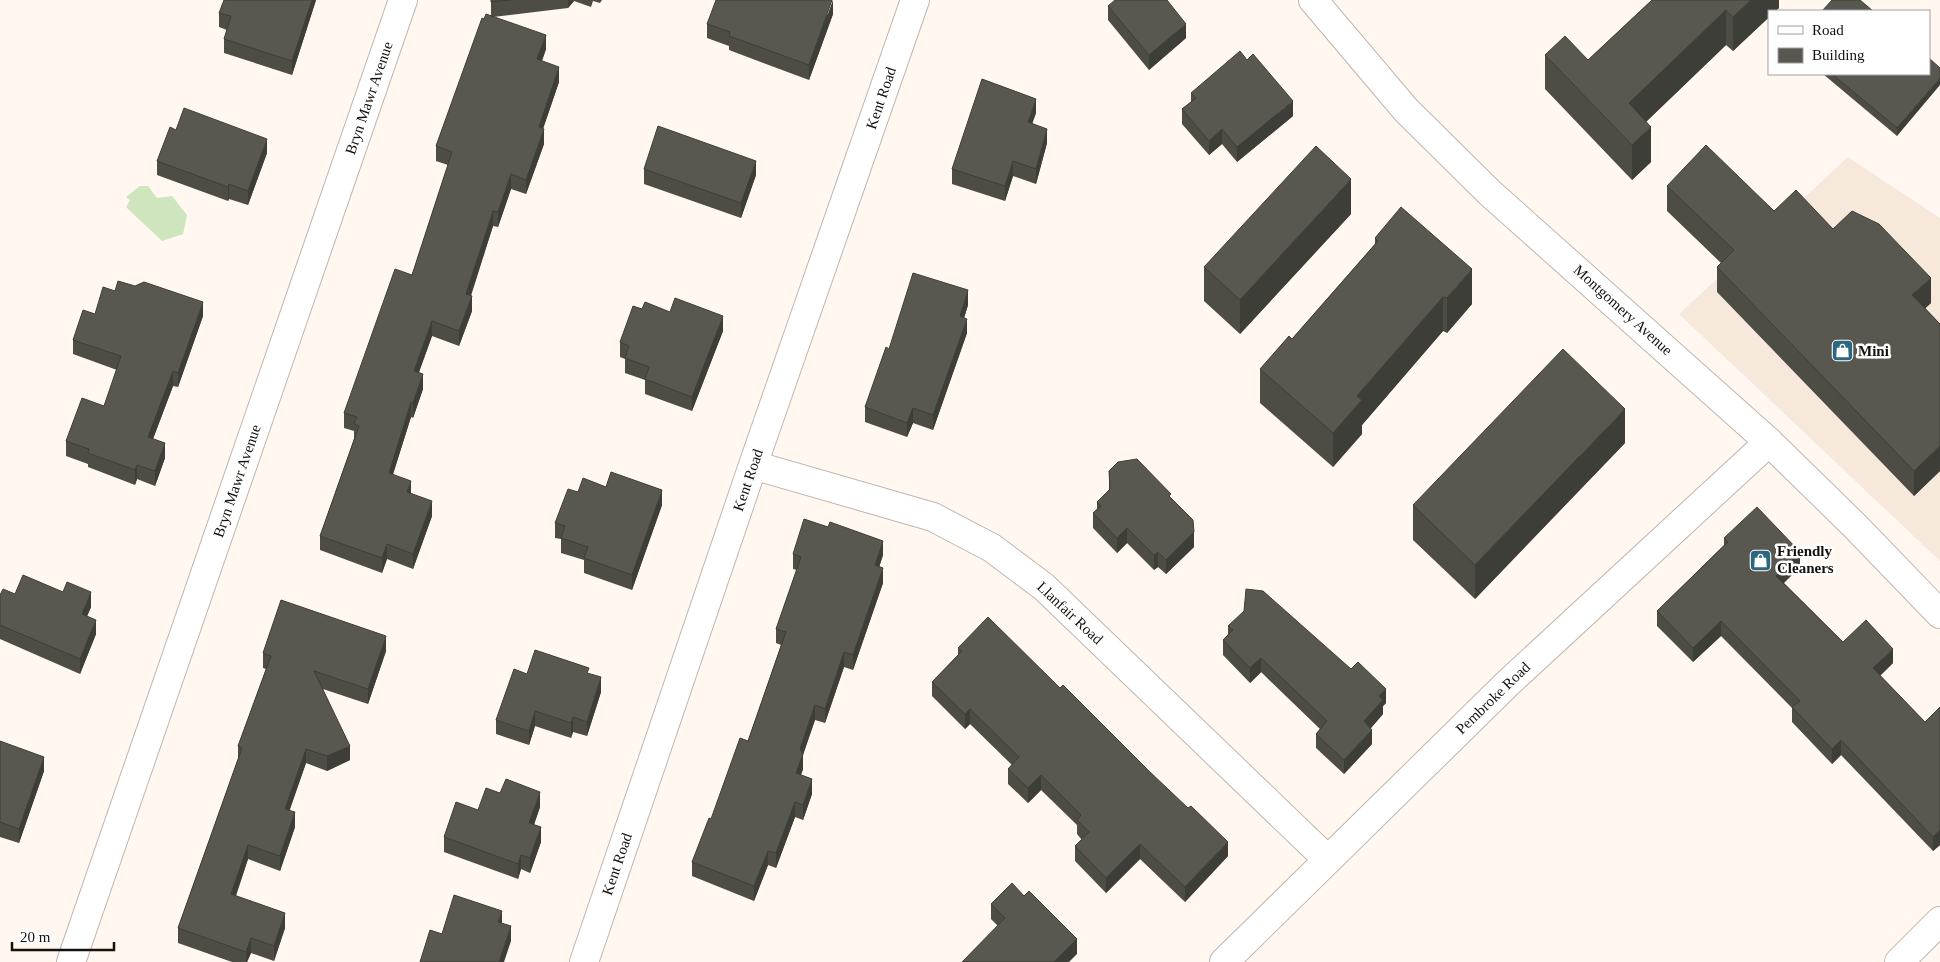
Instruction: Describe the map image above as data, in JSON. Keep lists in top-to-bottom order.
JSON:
{
  "streets": {
    "street": [
      "Bryn Mawr Avenue",
      "Kent Road",
      "Montgomery Avenue",
      "Llanfair Road",
      "Pembroke Road"
    ]
  },
  "crossings": [
    ["Kent Road", "Llanfair Road"],
    ["Montgomery Avenue", "Pembroke Road"],
    ["Llanfair Road", "Pembroke Road"]
  ],
  "places": {
    "shop": ["Mini", "Friendly Cleaners"]
  },
  "legend": ["Road", "Building"],
  "scale_bar": "20 m"
}
